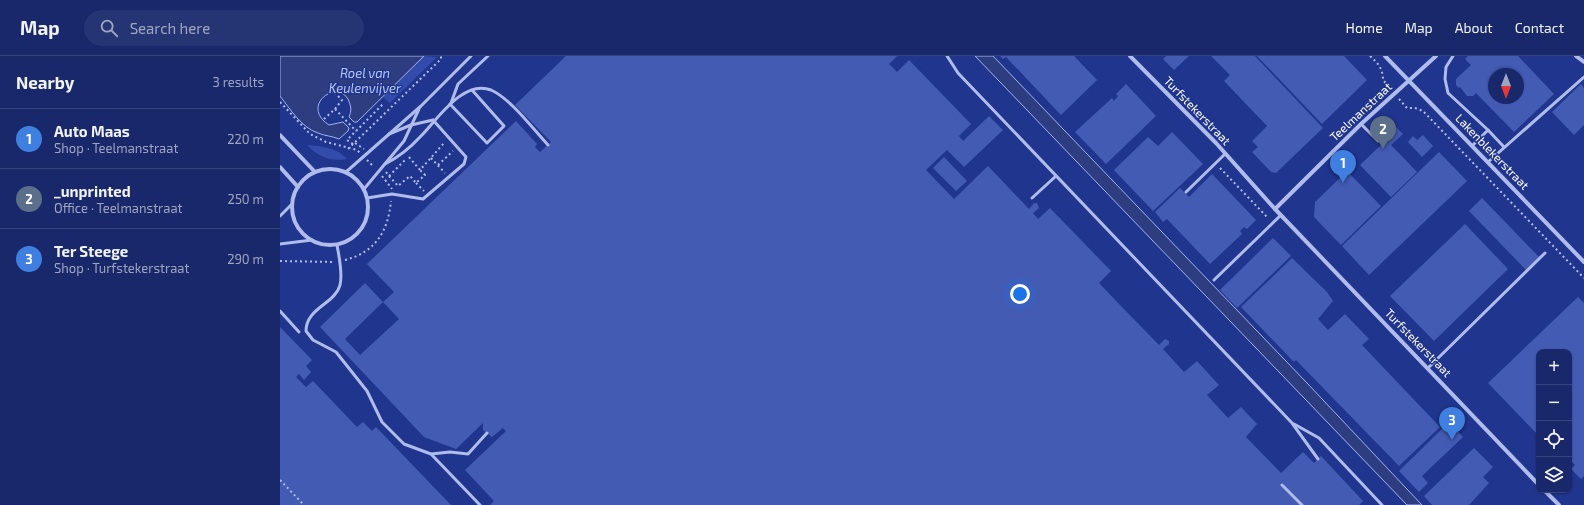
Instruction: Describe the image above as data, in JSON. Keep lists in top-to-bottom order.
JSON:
{
  "streets": {
    "street": ["Turfstekerstraat", "Teelmanstraat", "Lakenblekerstraat"]
  },
  "crossings": [
    ["Turfstekerstraat", "Teelmanstraat"],
    ["Teelmanstraat", "Lakenblekerstraat"]
  ],
  "water": ["Roel van Keulenvijver"],
  "north": "bottom",
  "page": {
    "header": "Map",
    "search": "Search here",
    "nav": [
      "Home",
      "Map",
      "About",
      "Contact"
    ],
    "heading": ["Nearby", "3 results"],
    "list": [
      {
        "mark": "1",
        "name": "Auto Maas",
        "note": "Shop · Teelmanstraat",
        "value": "220 m"
      },
      {
        "mark": "2",
        "name": "_unprinted",
        "note": "Office · Teelmanstraat",
        "value": "250 m"
      },
      {
        "mark": "3",
        "name": "Ter Steege",
        "note": "Shop · Turfstekerstraat",
        "value": "290 m"
      }
    ],
    "pins": ["2", "1", "3"],
    "map_buttons": ["+", "−"]
  }
}
